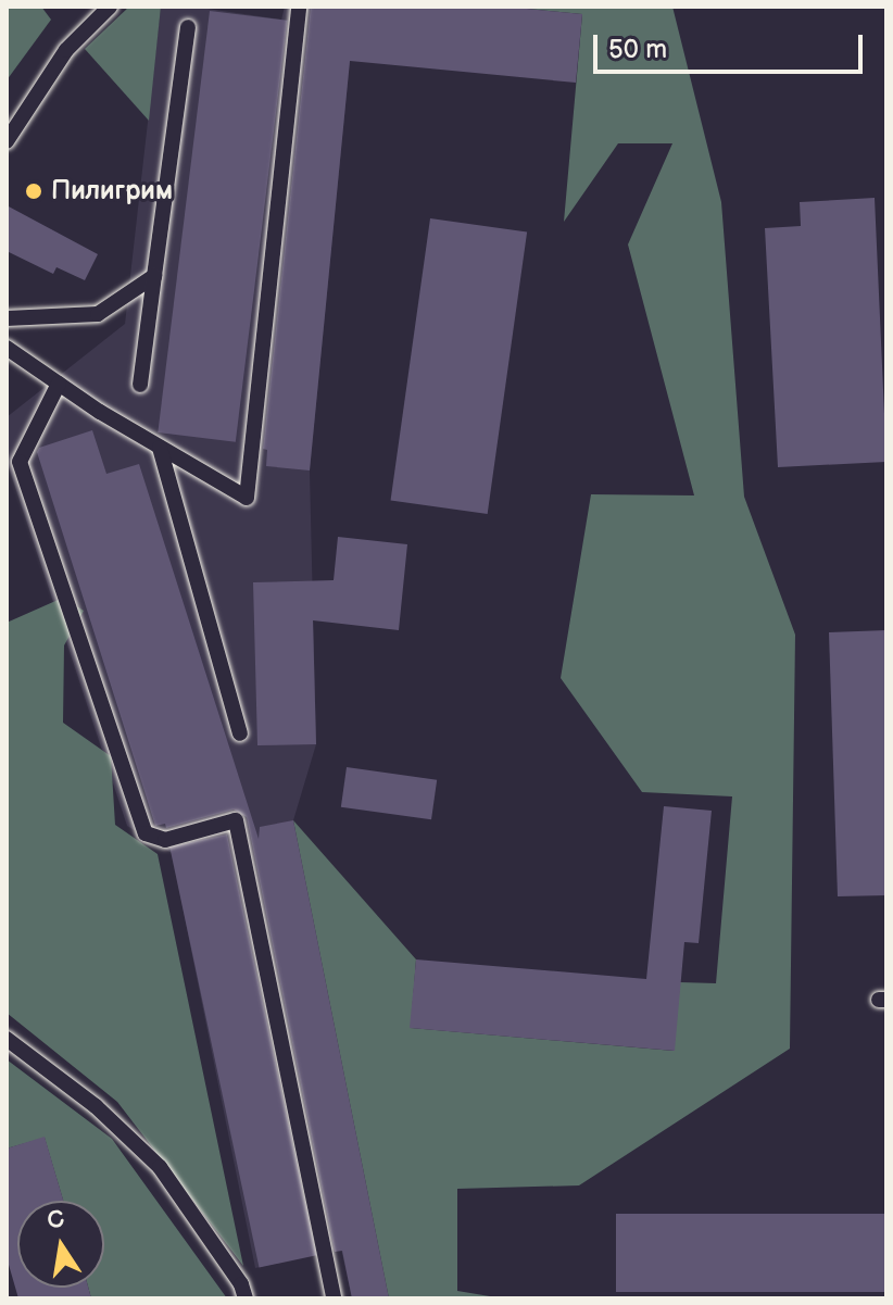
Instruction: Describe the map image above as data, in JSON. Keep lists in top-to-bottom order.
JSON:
{
  "places": ["Пилигрим"],
  "scale_bar": "50 m",
  "north": "top"
}
